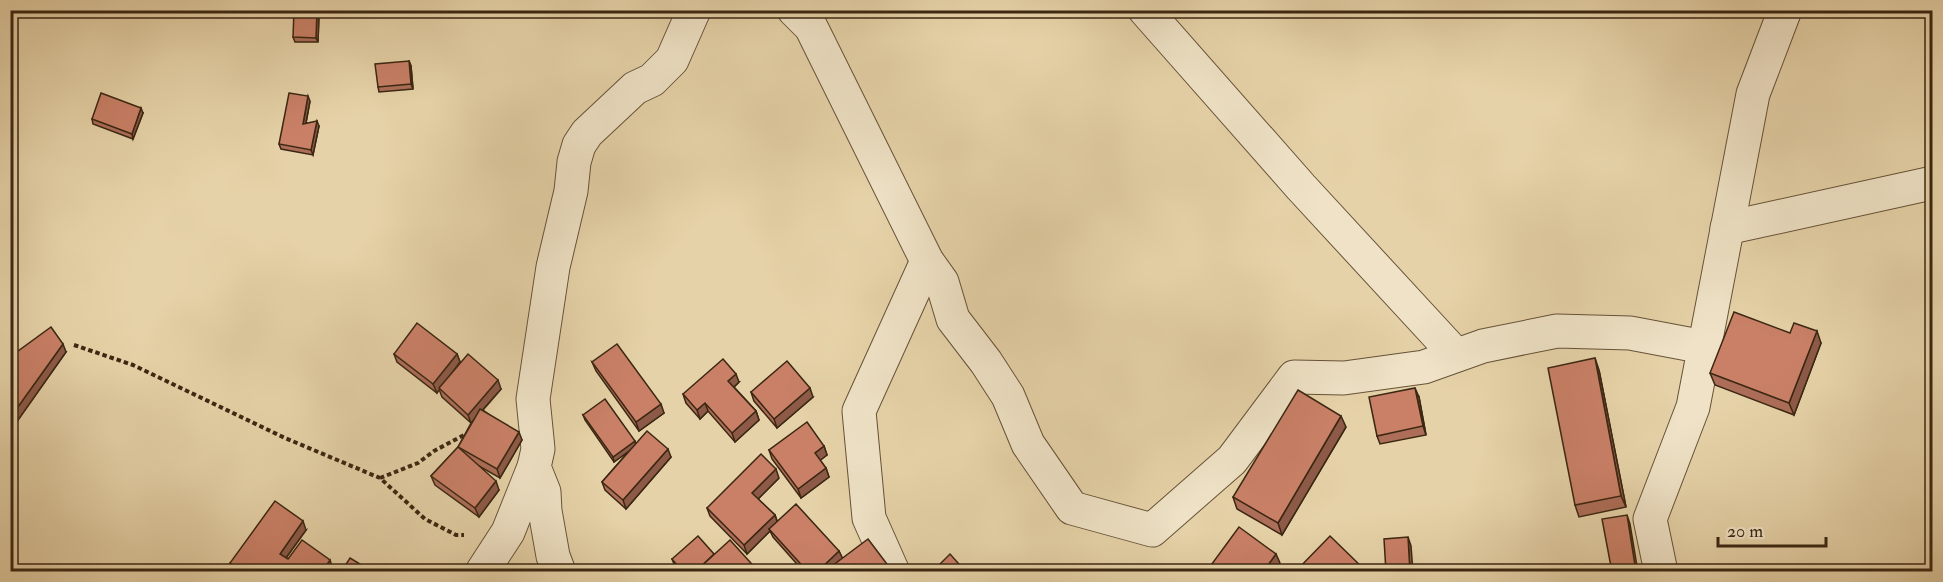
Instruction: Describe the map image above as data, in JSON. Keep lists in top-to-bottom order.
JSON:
{
  "scale_bar": "20 m"
}
